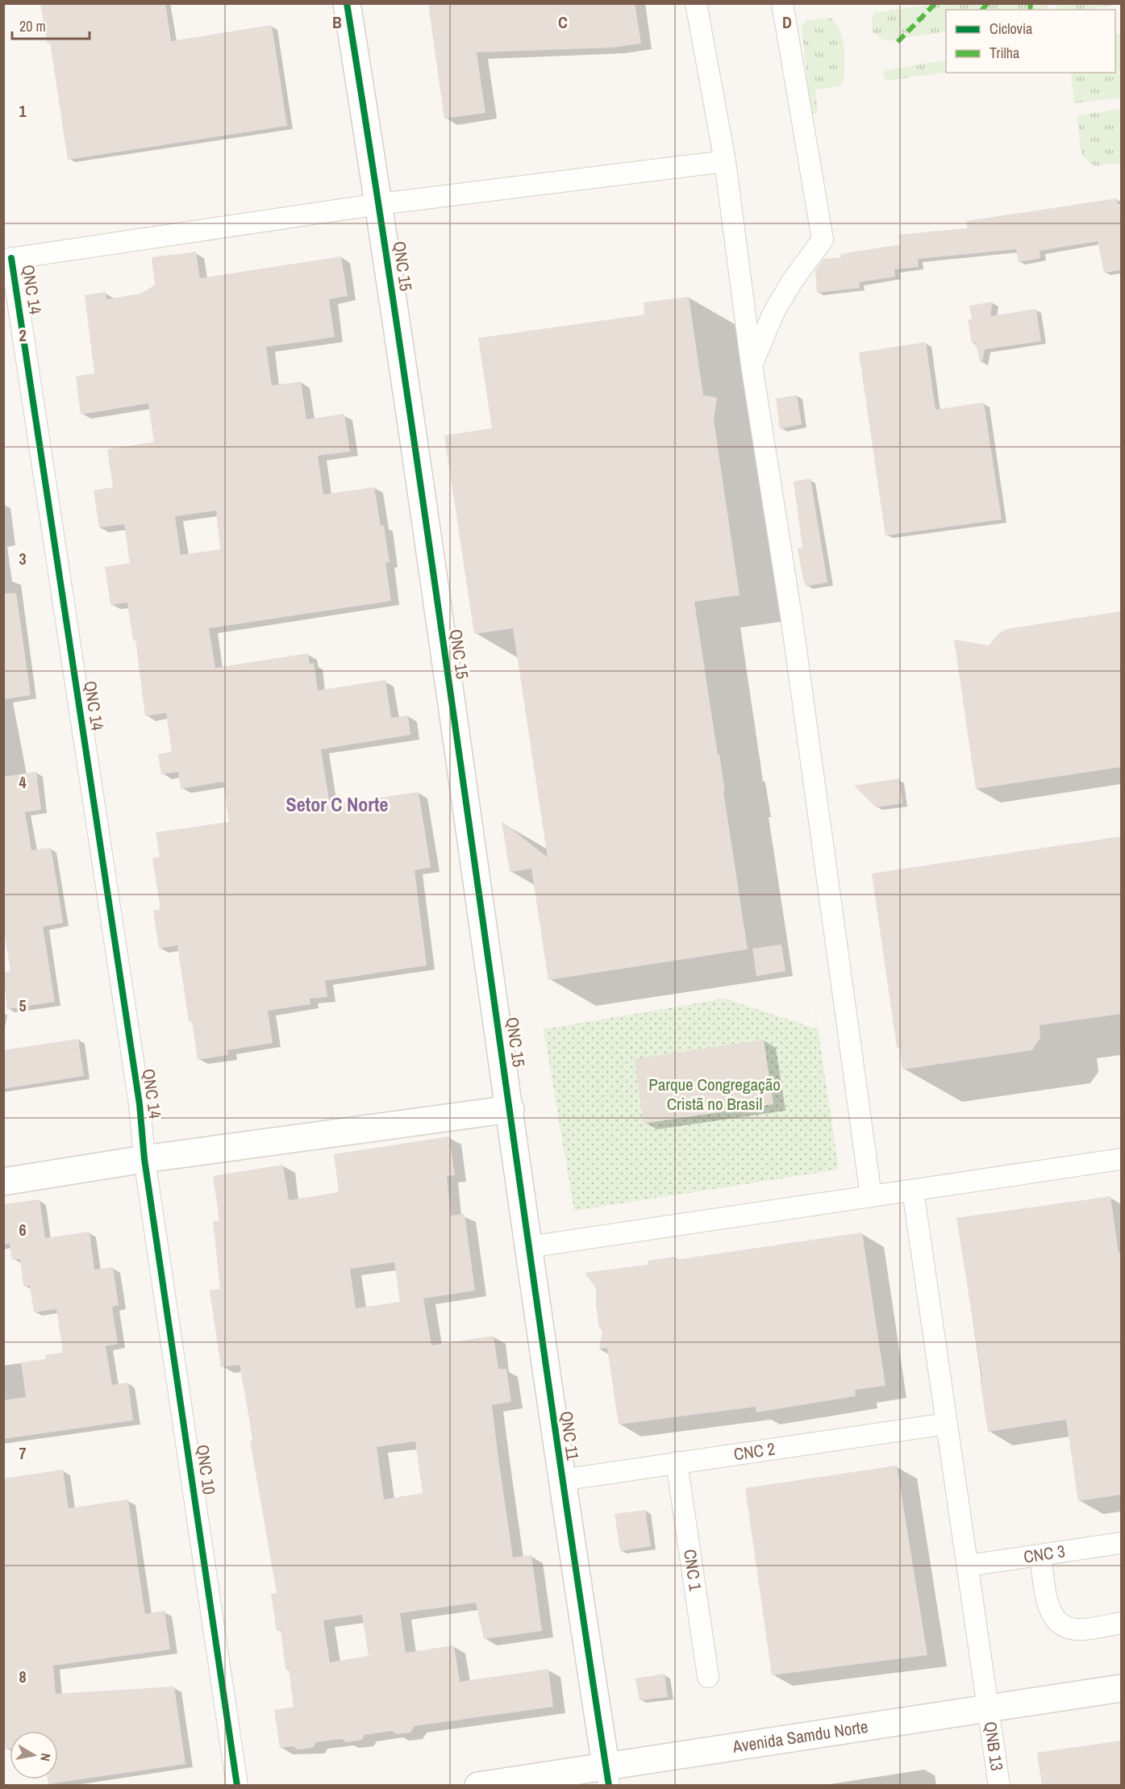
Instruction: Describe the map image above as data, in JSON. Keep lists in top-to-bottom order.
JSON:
{
  "streets": {
    "street": [
      "QNC 15",
      "QNC 14",
      "QNC 11",
      "CNC 2",
      "QNC 10",
      "CNC 3",
      "CNC 1",
      "Avenida Samdu Norte",
      "QNB 13"
    ]
  },
  "crossings": [
    ["QNC 15", "QNC 11"],
    ["QNC 14", "QNC 10"],
    ["QNC 11", "CNC 2"],
    ["QNC 11", "Avenida Samdu Norte"],
    ["CNC 2", "CNC 1"],
    ["CNC 2", "QNB 13"],
    ["CNC 3", "QNB 13"],
    ["Avenida Samdu Norte", "QNB 13"]
  ],
  "districts": ["Setor C Norte"],
  "parks": ["Parque Congregação Cristã no Brasil"],
  "legend": ["Ciclovia", "Trilha"],
  "scale_bar": "20 m",
  "north": "right",
  "grid": {
    "columns": ["B", "C", "D"],
    "rows": [
      "1",
      "2",
      "3",
      "4",
      "5",
      "6",
      "7",
      "8"
    ]
  }
}
